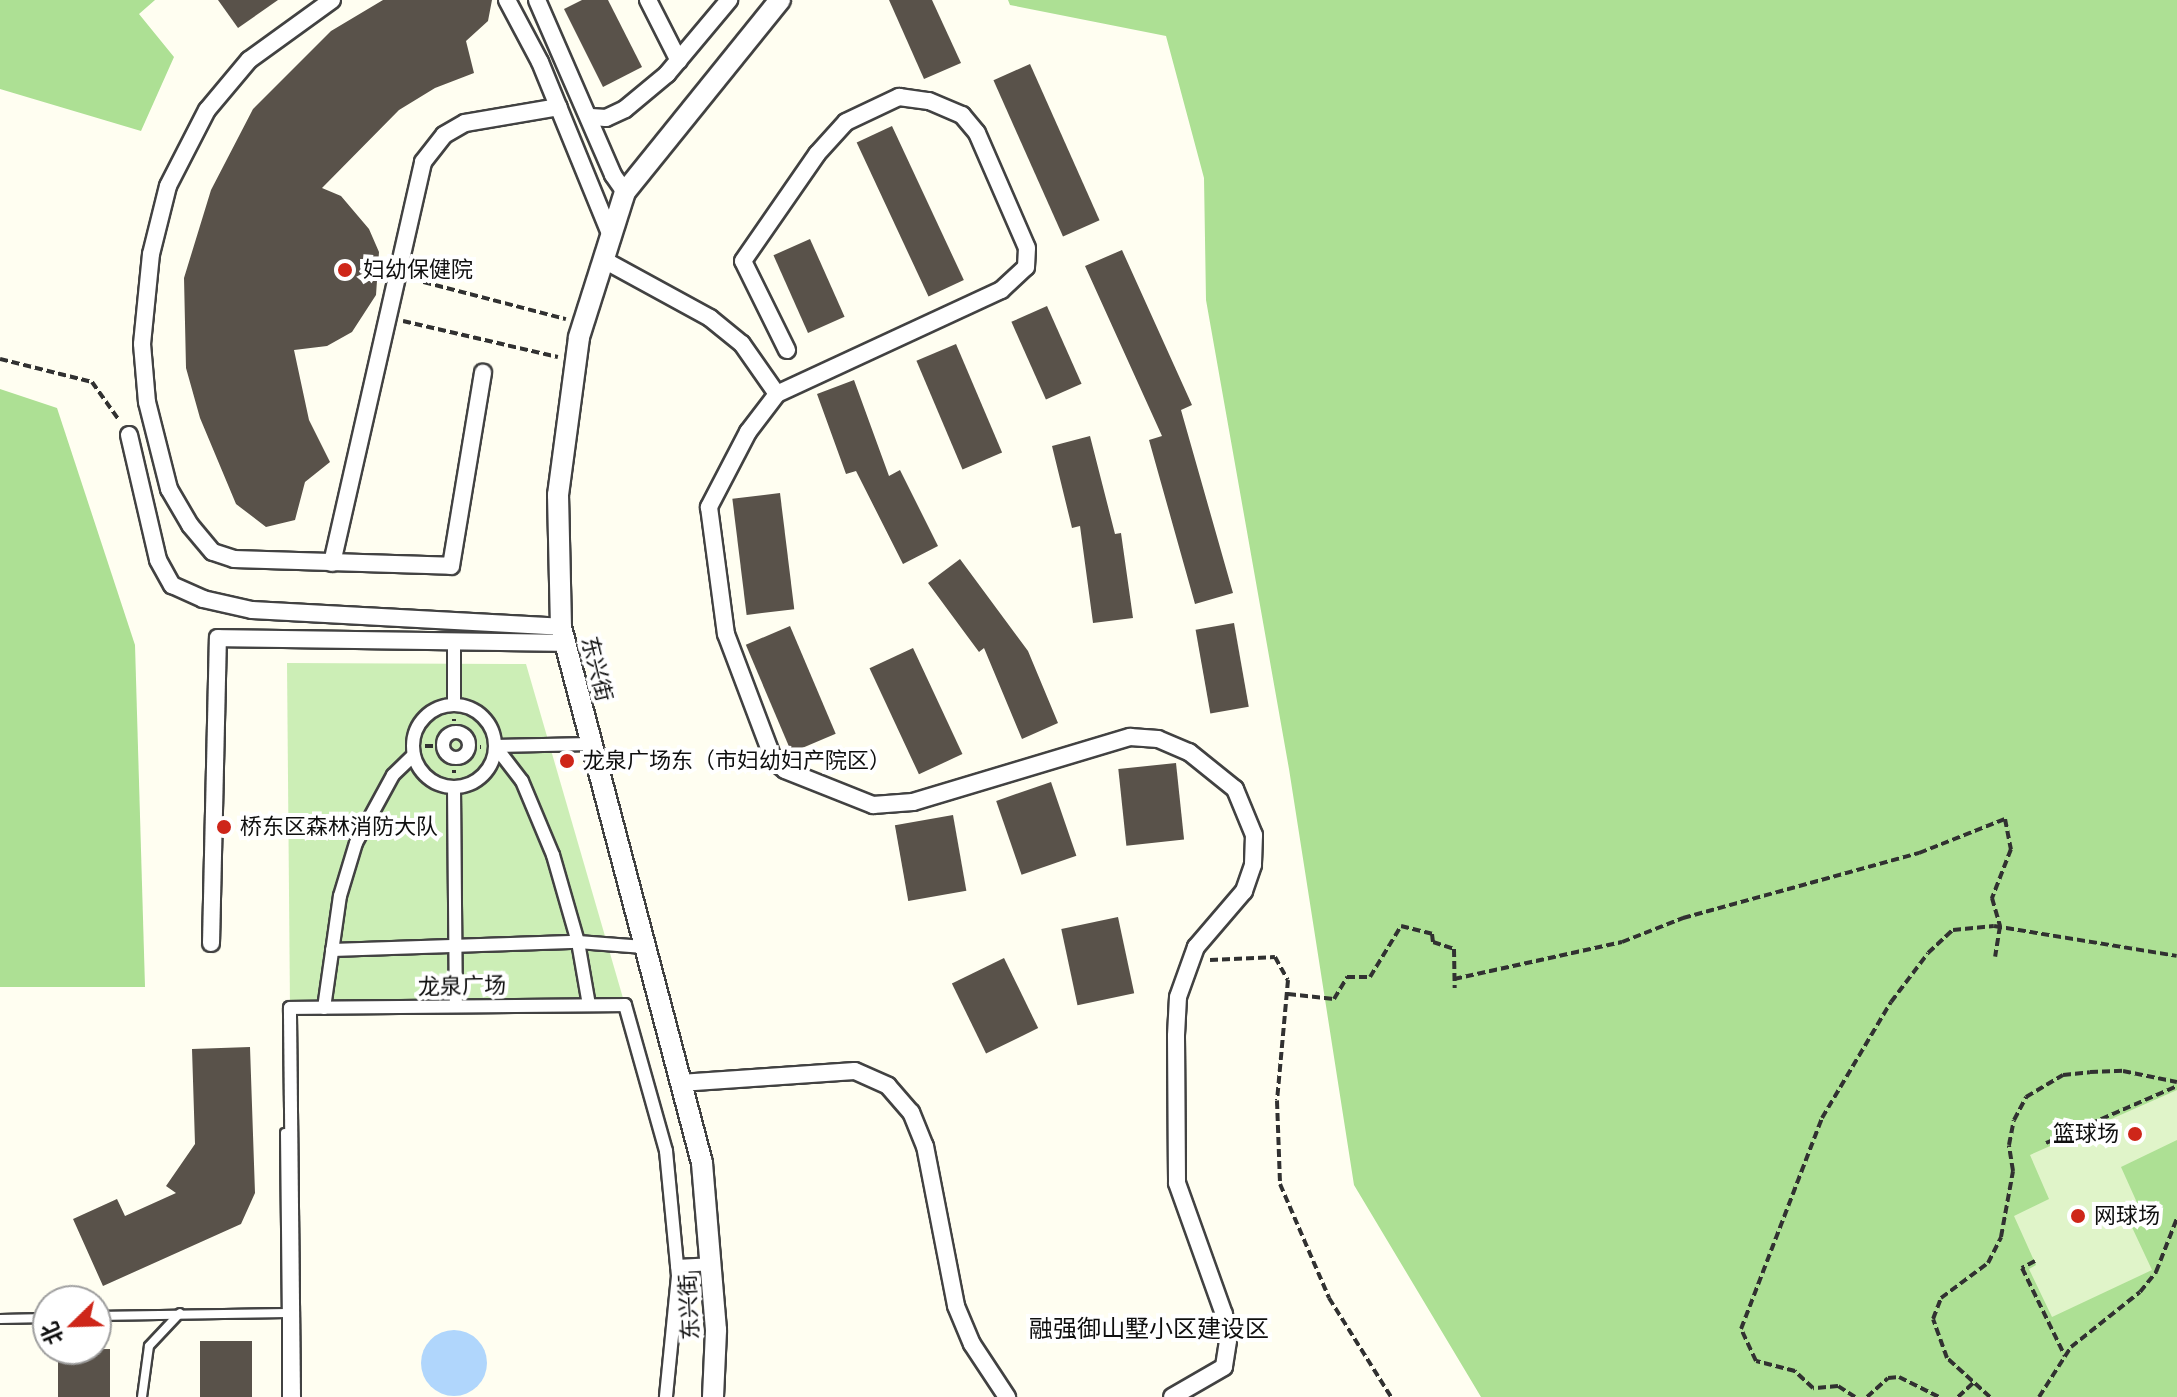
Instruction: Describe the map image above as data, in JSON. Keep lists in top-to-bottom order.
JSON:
{
  "streets": {
    "street": ["东兴街", "龙泉广场"]
  },
  "districts": ["融强御山墅小区建设区"],
  "places": [
    "妇幼保健院",
    "龙泉广场东（市妇幼妇产院区）",
    "桥东区森林消防大队",
    "篮球场",
    "网球场"
  ],
  "north": "bottom left"
}
